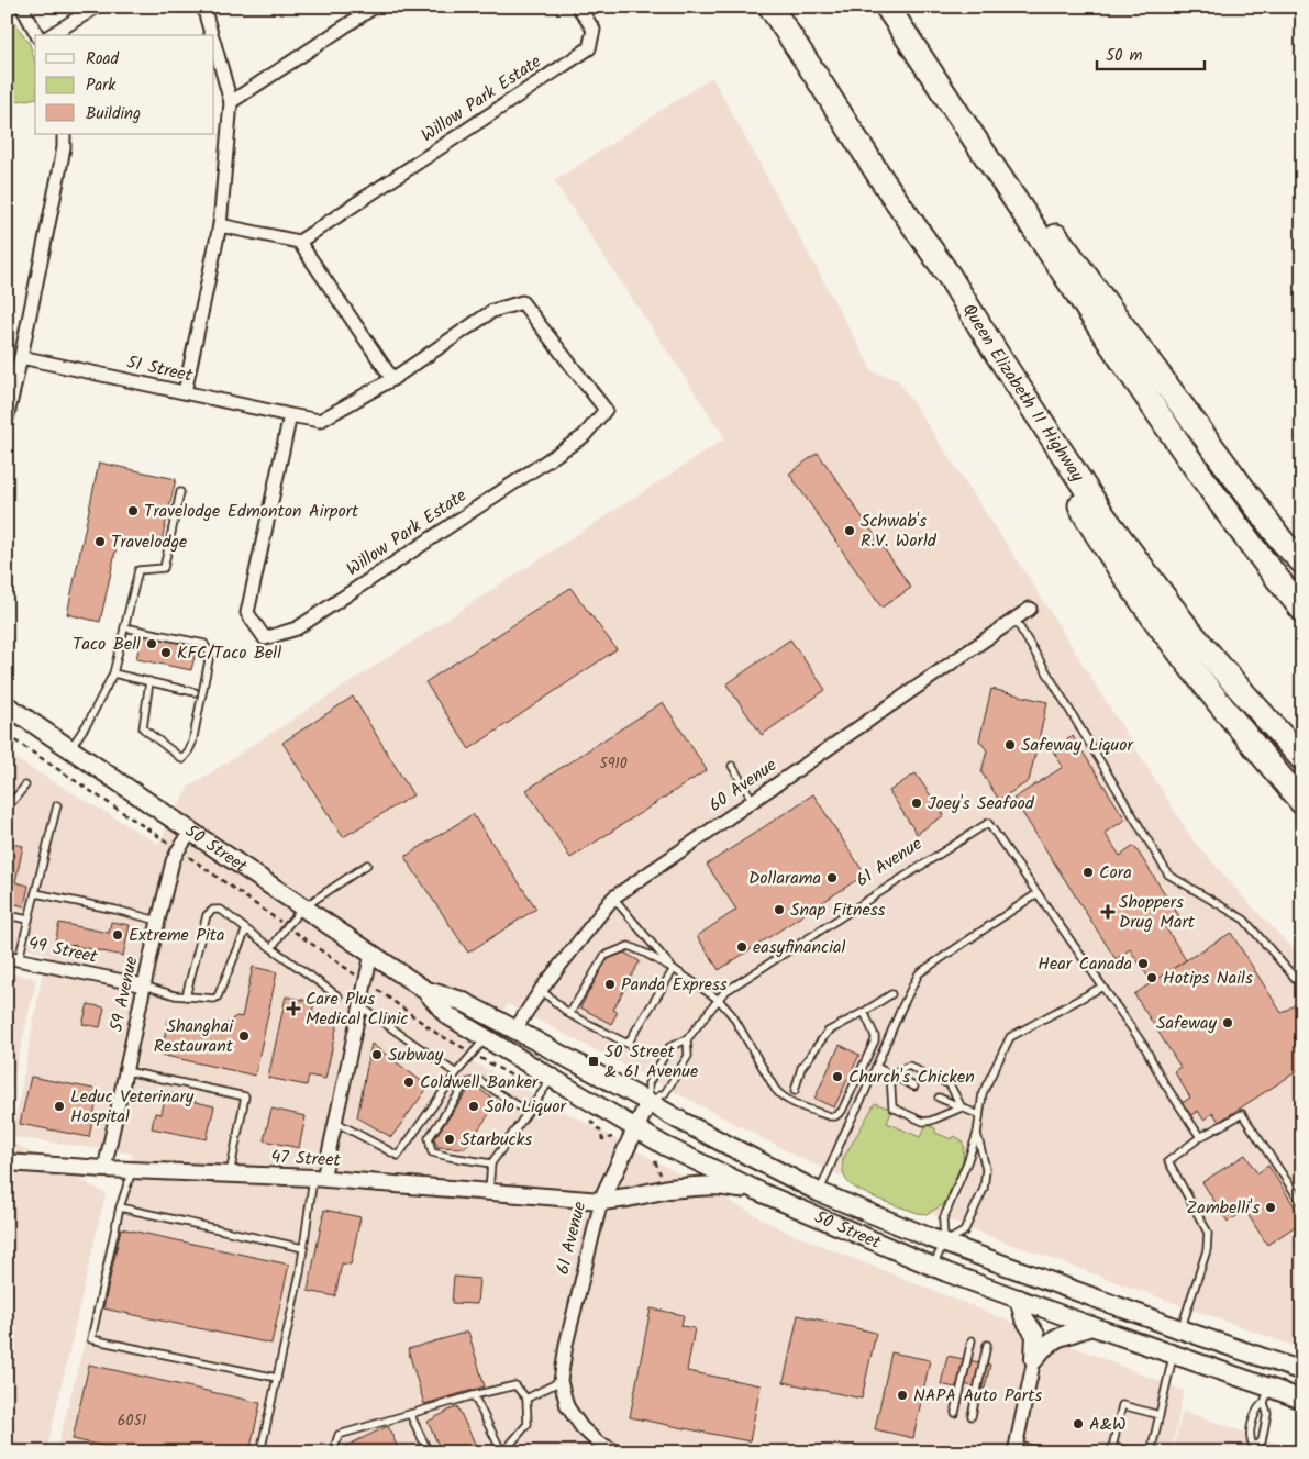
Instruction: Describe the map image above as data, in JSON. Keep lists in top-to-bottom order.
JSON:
{
  "streets": {
    "highway": ["Queen Elizabeth II Highway"],
    "main road": ["50 Street"],
    "street": [
      "Willow Park Estate",
      "51 Street",
      "60 Avenue",
      "61 Avenue",
      "49 Street",
      "59 Avenue",
      "47 Street"
    ]
  },
  "crossings": [
    ["Willow Park Estate", "51 Street"],
    ["60 Avenue", "50 Street"],
    ["50 Street", "61 Avenue"],
    ["50 Street", "59 Avenue"],
    ["61 Avenue", "47 Street"],
    ["49 Street", "59 Avenue"],
    ["59 Avenue", "47 Street"]
  ],
  "places": {
    "other": [
      "Travelodge Edmonton Airport",
      "Schwab's R.V. World",
      "Travelodge",
      "Taco Bell",
      "KFC/Taco Bell",
      "Safeway Liquor",
      "Joey's Seafood",
      "Cora",
      "Dollarama",
      "Snap Fitness",
      "Extreme Pita",
      "easyfinancial",
      "Hear Canada",
      "Hotips Nails",
      "Panda Express",
      "Safeway",
      "Shanghai Restaurant",
      "Subway",
      "Church's Chicken",
      "Coldwell Banker",
      "Leduc Veterinary Hospital",
      "Solo Liquor",
      "Starbucks",
      "Zambelli's",
      "NAPA Auto Parts",
      "A&W"
    ],
    "health": ["Shoppers Drug Mart", "Care Plus Medical Clinic"],
    "transit": ["50 Street & 61 Avenue"]
  },
  "house_numbers": ["5910", "6051"],
  "legend": ["Road", "Park", "Building"],
  "scale_bar": "50 m"
}
